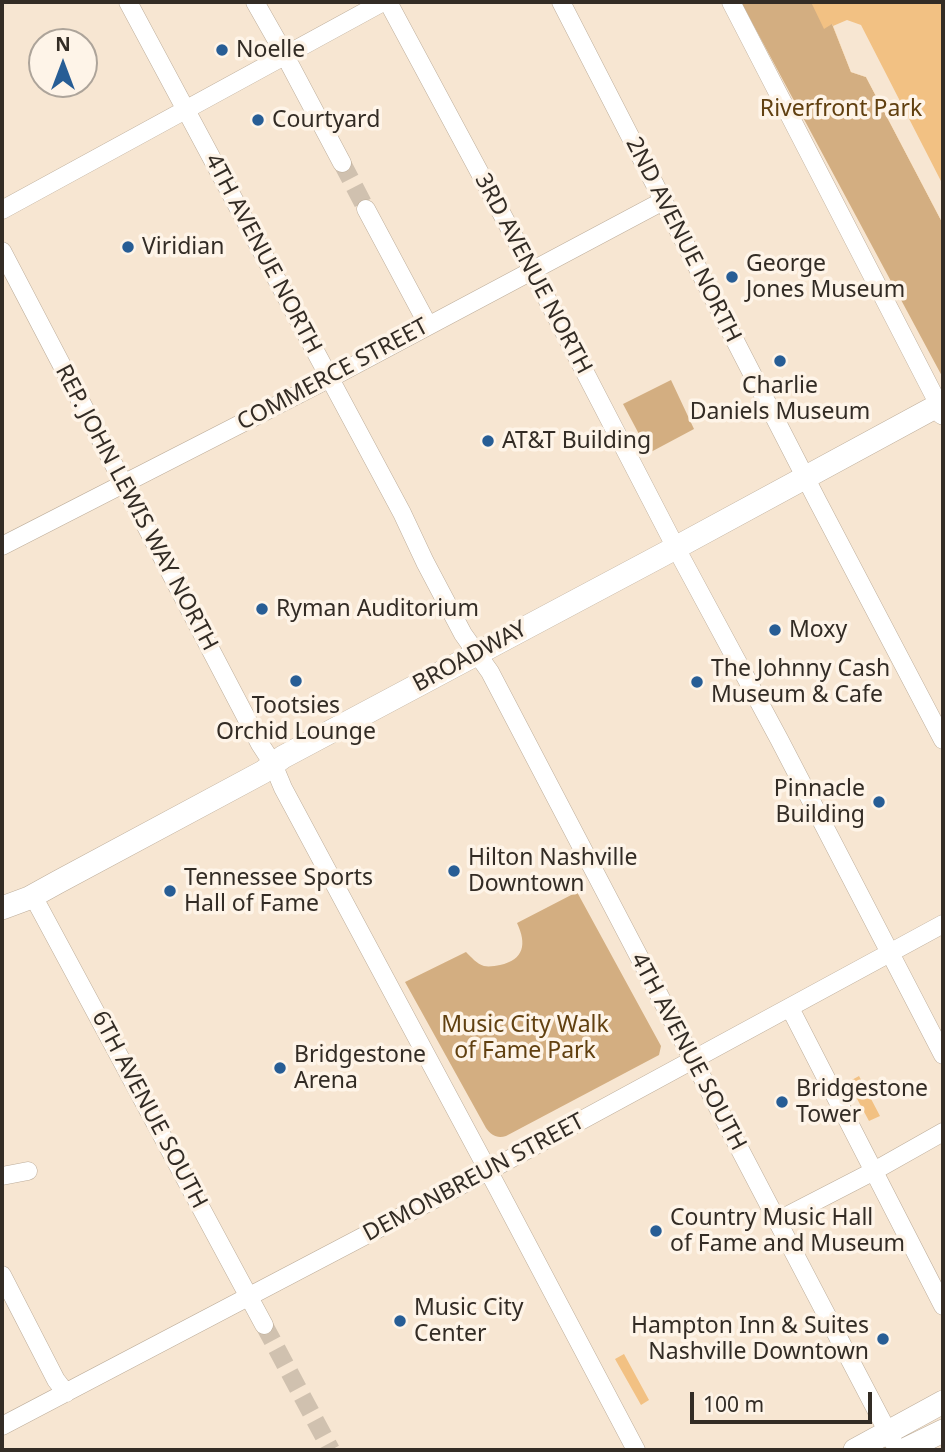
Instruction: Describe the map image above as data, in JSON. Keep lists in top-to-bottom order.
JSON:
{
  "streets": {
    "main road": ["BROADWAY"],
    "street": [
      "2ND AVENUE NORTH",
      "4TH AVENUE NORTH",
      "3RD AVENUE NORTH",
      "COMMERCE STREET",
      "REP. JOHN LEWIS WAY NORTH",
      "4TH AVENUE SOUTH",
      "6TH AVENUE SOUTH",
      "DEMONBREUN STREET"
    ]
  },
  "crossings": [
    ["2ND AVENUE NORTH", "COMMERCE STREET"],
    ["2ND AVENUE NORTH", "BROADWAY"],
    ["4TH AVENUE NORTH", "COMMERCE STREET"],
    ["4TH AVENUE NORTH", "BROADWAY"],
    ["4TH AVENUE NORTH", "4TH AVENUE SOUTH"],
    ["3RD AVENUE NORTH", "COMMERCE STREET"],
    ["3RD AVENUE NORTH", "BROADWAY"],
    ["3RD AVENUE NORTH", "DEMONBREUN STREET"],
    ["COMMERCE STREET", "REP. JOHN LEWIS WAY NORTH"],
    ["REP. JOHN LEWIS WAY NORTH", "BROADWAY"],
    ["REP. JOHN LEWIS WAY NORTH", "DEMONBREUN STREET"],
    ["BROADWAY", "4TH AVENUE SOUTH"],
    ["BROADWAY", "6TH AVENUE SOUTH"],
    ["4TH AVENUE SOUTH", "DEMONBREUN STREET"],
    ["6TH AVENUE SOUTH", "DEMONBREUN STREET"]
  ],
  "parks": ["Riverfront Park", "Music City Walk of Fame Park"],
  "places": [
    "Noelle",
    "Courtyard",
    "Viridian",
    "George Jones Museum",
    "Charlie Daniels Museum",
    "AT&T Building",
    "Ryman Auditorium",
    "Moxy",
    "Tootsies Orchid Lounge",
    "The Johnny Cash Museum & Cafe",
    "Pinnacle Building",
    "Hilton Nashville Downtown",
    "Tennessee Sports Hall of Fame",
    "Bridgestone Arena",
    "Bridgestone Tower",
    "Country Music Hall of Fame and Museum",
    "Music City Center",
    "Hampton Inn & Suites Nashville Downtown"
  ],
  "scale_bar": "100 m",
  "north": "top"
}
